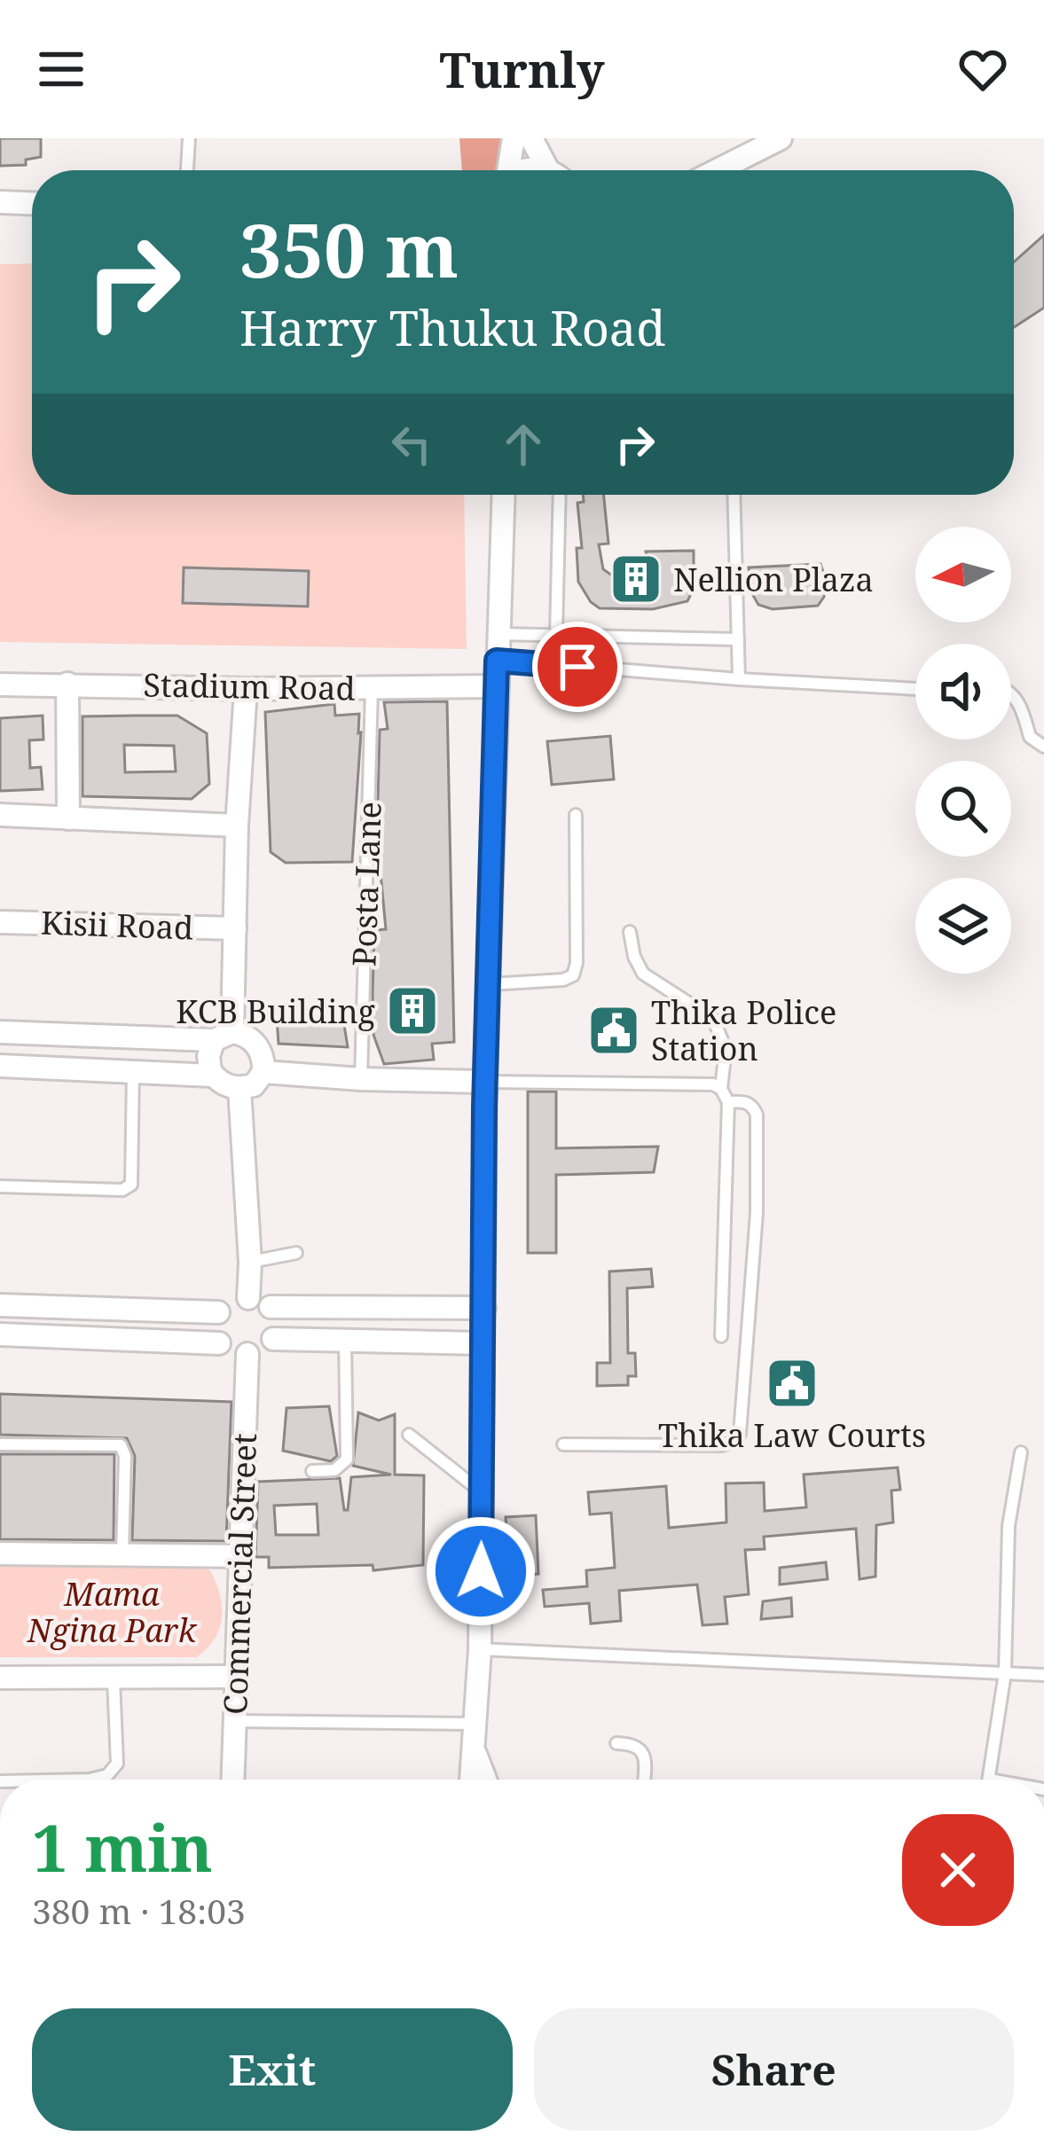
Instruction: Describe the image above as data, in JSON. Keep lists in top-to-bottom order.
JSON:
{
  "streets": {
    "street": ["Stadium Road", "Kisii Road", "Commercial Street"],
    "lane": ["Posta Lane"]
  },
  "crossings": [
    ["Stadium Road", "Posta Lane"]
  ],
  "parks": ["Mama Ngina Park"],
  "places": {
    "building": ["Nellion Plaza", "KCB Building"],
    "public building": ["Thika Police Station", "Thika Law Courts"]
  },
  "north": "left",
  "page": {
    "header": "Turnly",
    "turn": ["350 m", "Harry Thuku Road"],
    "heading": ["1 min", "380 m · 18:03"],
    "buttons": ["Exit", "Share"]
  }
}
